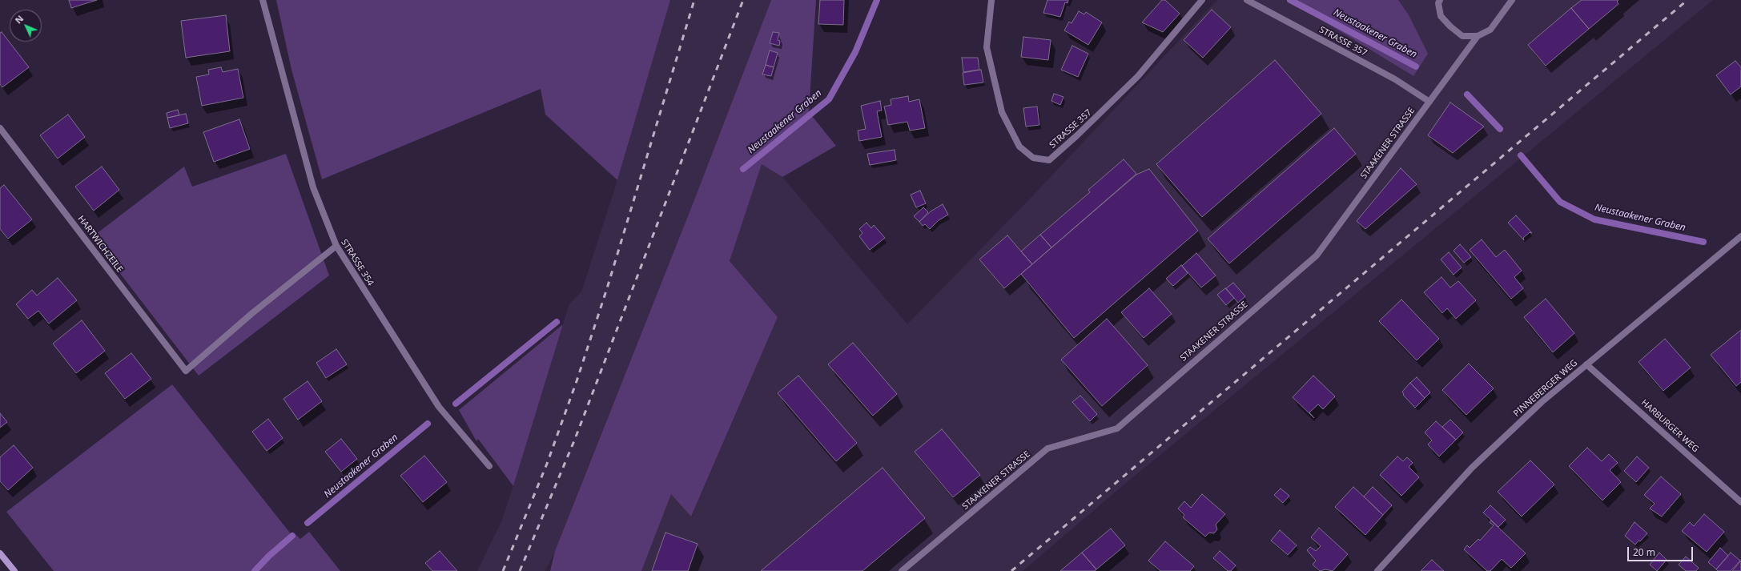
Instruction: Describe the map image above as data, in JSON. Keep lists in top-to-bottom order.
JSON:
{
  "streets": {
    "street": [
      "STRASSE 357",
      "STAAKENER STRASSE",
      "HARTWICHZEILE",
      "STRASSE 354",
      "PINNEBERGER WEG",
      "HARBURGER WEG"
    ]
  },
  "crossings": [
    ["STRASSE 357", "STAAKENER STRASSE"],
    ["HARTWICHZEILE", "STRASSE 354"],
    ["PINNEBERGER WEG", "HARBURGER WEG"]
  ],
  "water": ["Neustaakener Graben"],
  "scale_bar": "20 m",
  "north": "top left"
}
